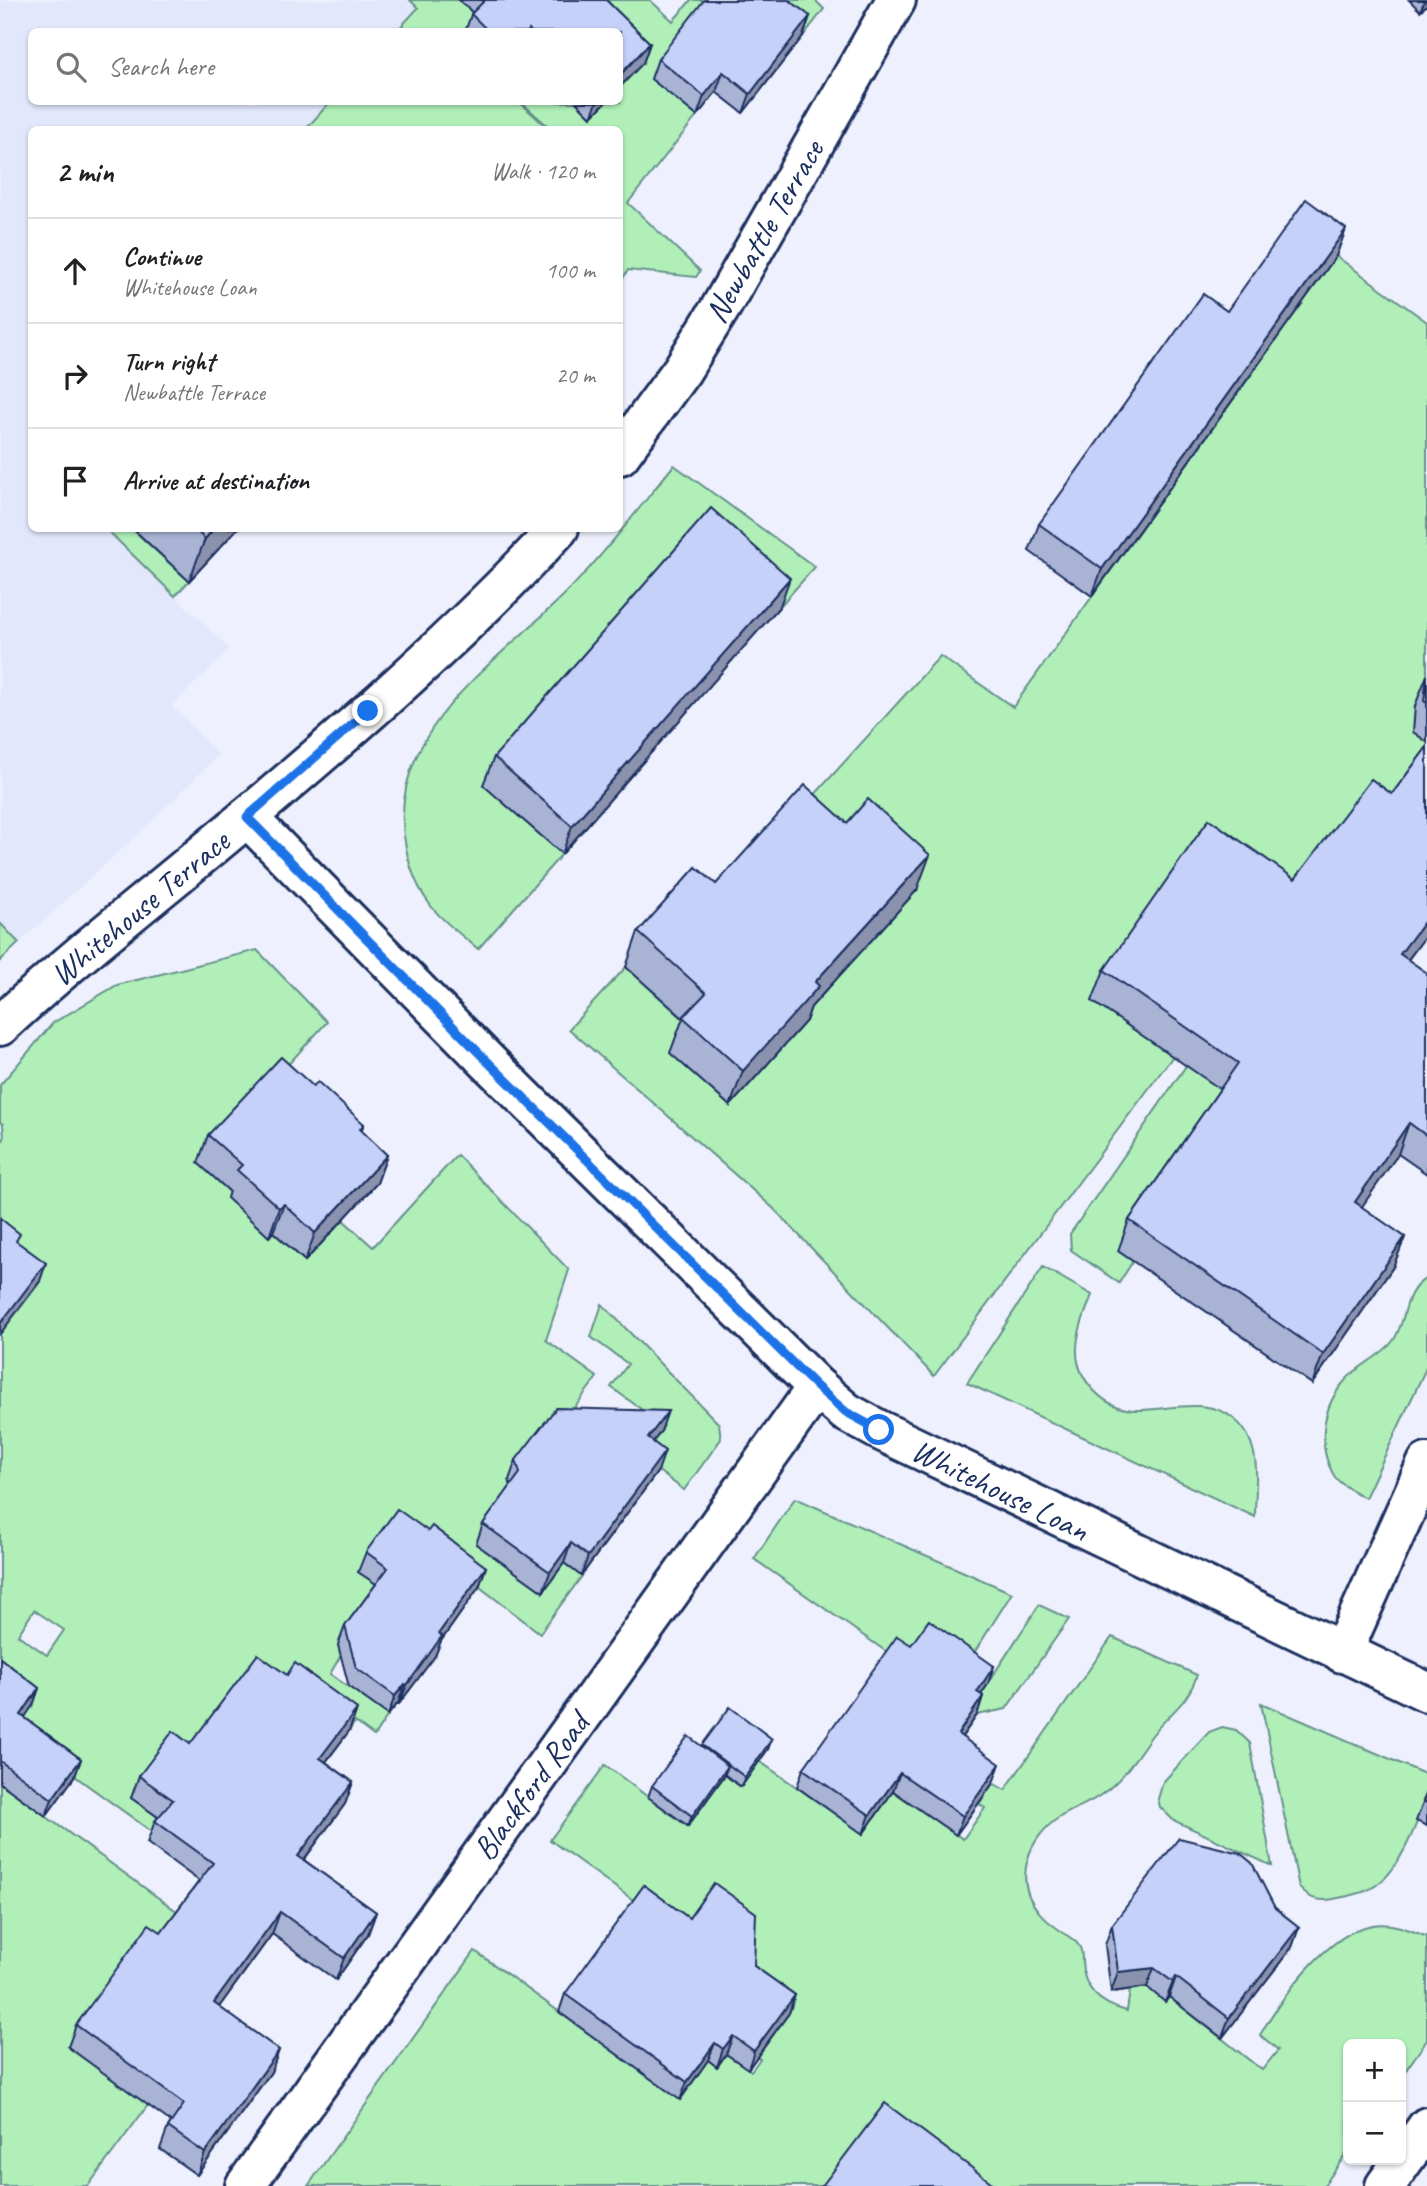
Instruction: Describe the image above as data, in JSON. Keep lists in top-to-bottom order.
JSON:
{
  "streets": {
    "street": [
      "Newbattle Terrace",
      "Whitehouse Terrace",
      "Whitehouse Loan",
      "Blackford Road"
    ]
  },
  "crossings": [
    ["Whitehouse Terrace", "Whitehouse Loan"],
    ["Whitehouse Loan", "Blackford Road"]
  ],
  "page": {
    "search": "Search here",
    "heading": ["2 min", "Walk · 120 m"],
    "list": [
      ["Continue", "Whitehouse Loan", "100 m"],
      ["Turn right", "Newbattle Terrace", "20 m"],
      "Arrive at destination"
    ],
    "map_buttons": ["+", "−"]
  }
}
